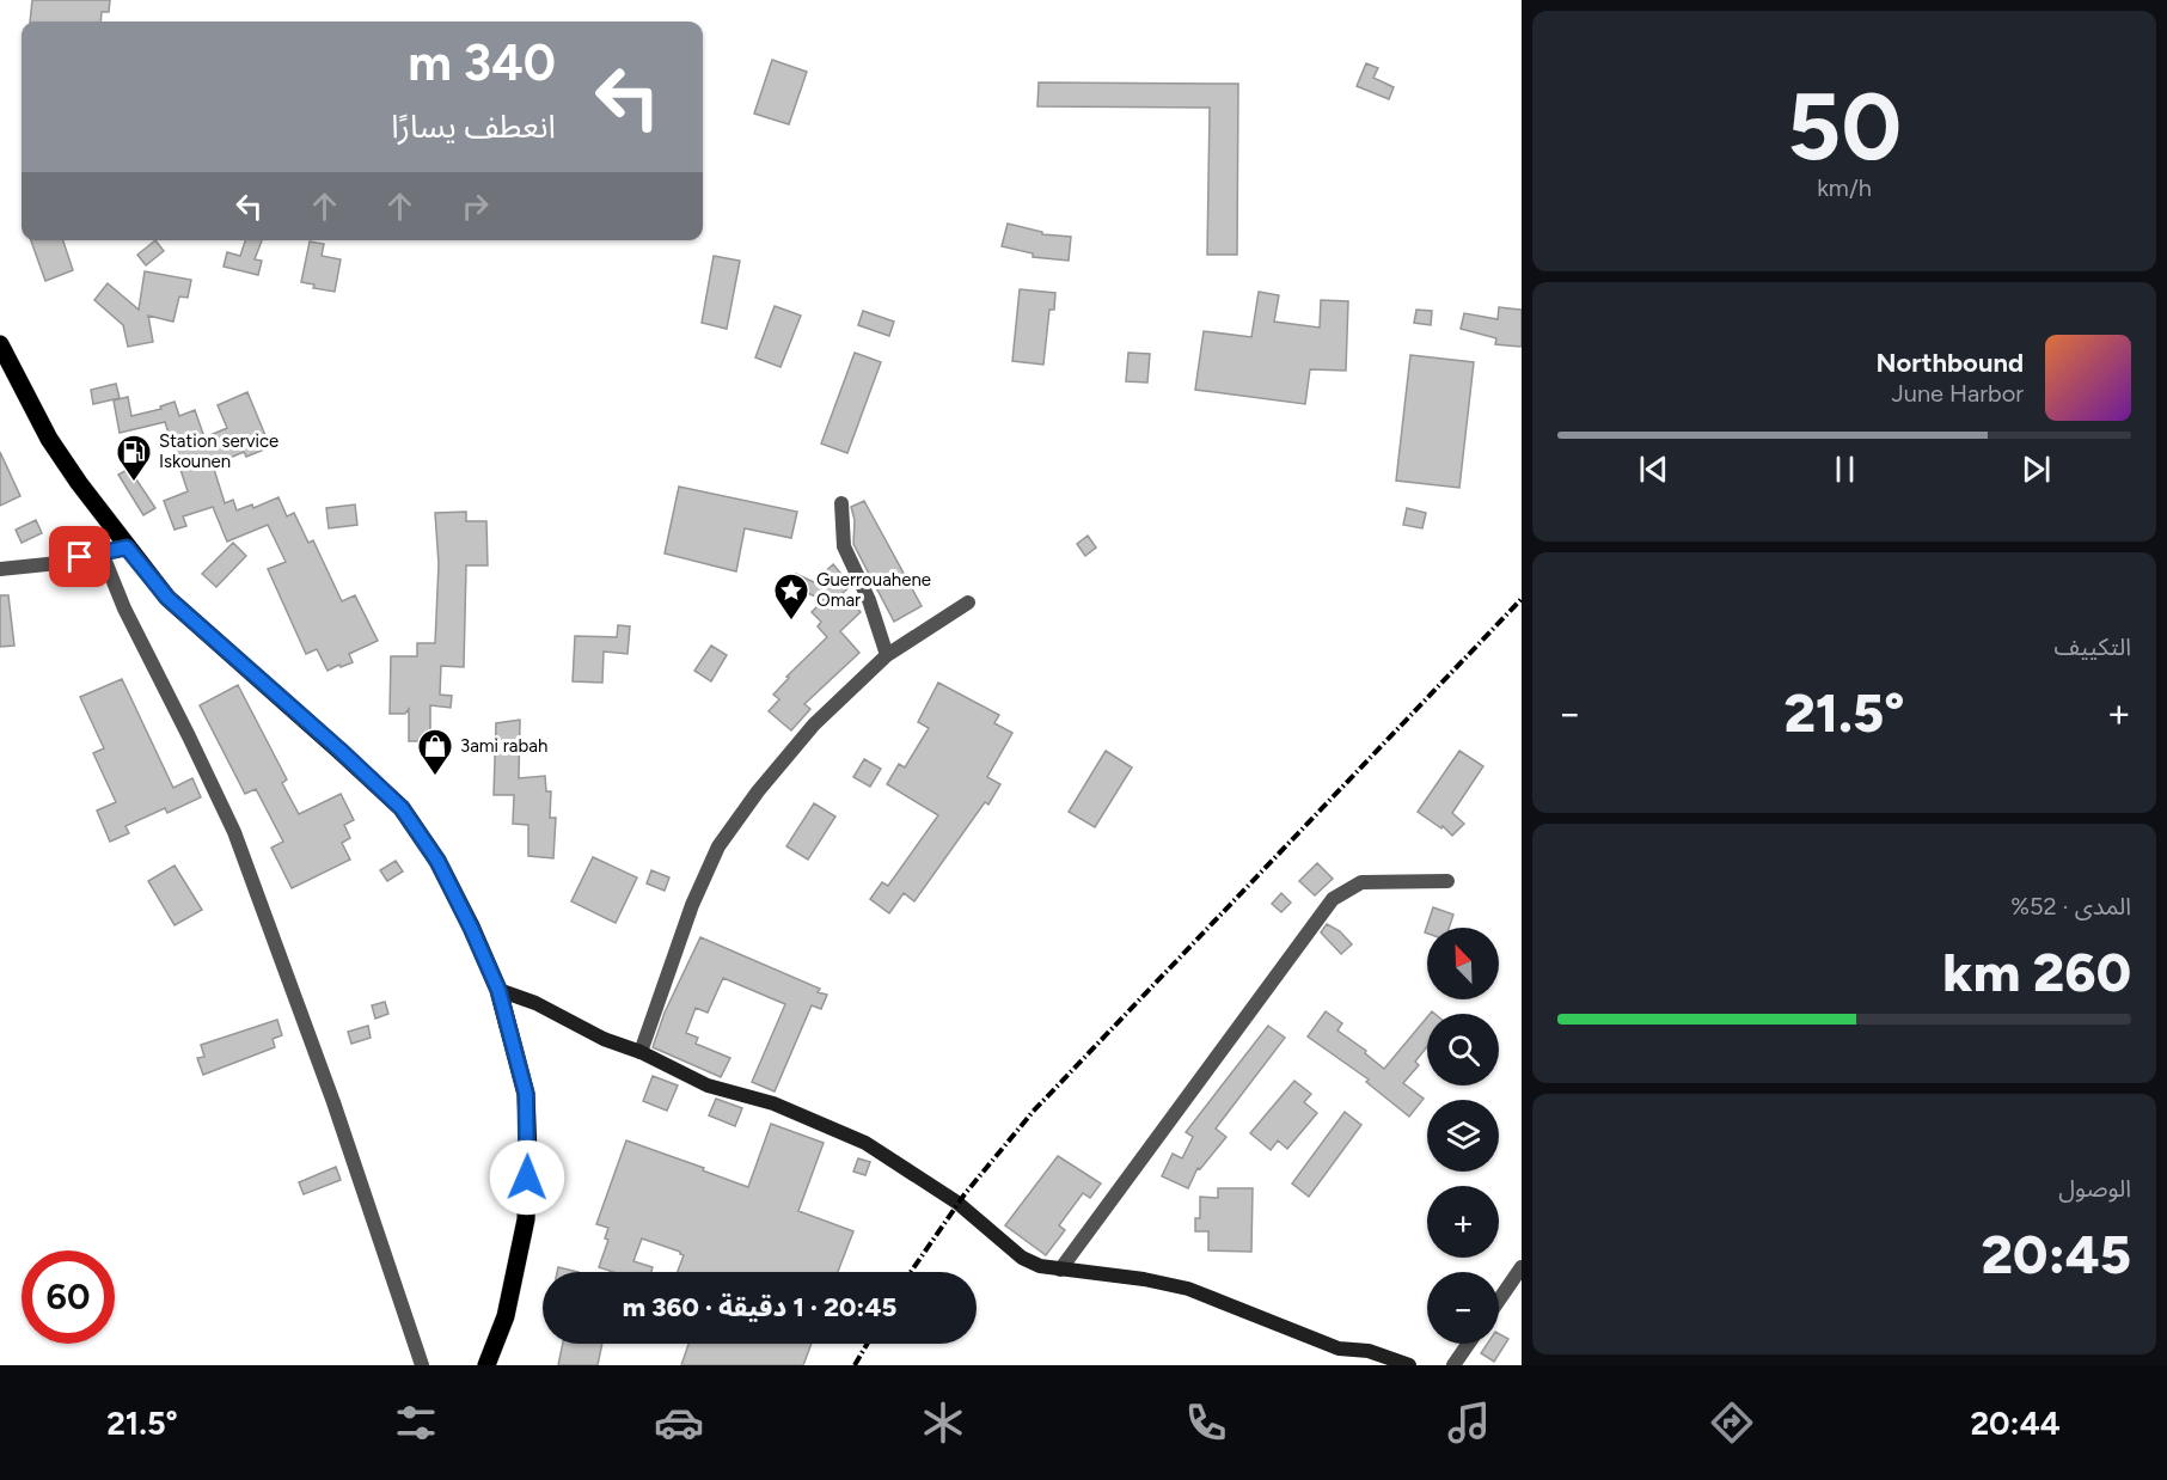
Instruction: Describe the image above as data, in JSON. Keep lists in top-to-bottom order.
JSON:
{
  "places": {
    "fuel station": ["Station service Iskounen"],
    "place": ["Guerrouahene Omar"],
    "shop": ["3ami rabah"]
  },
  "north": "top left",
  "page": {
    "tile": [
      ["50", "km/h"],
      "التكييف",
      ["المدى · 52%", "260 km"],
      ["الوصول", "20:45"]
    ],
    "turn": ["340 m", "انعطف يسارًا"],
    "song": ["Northbound", "June Harbor"],
    "heat": ["−", "21.5°", "+"],
    "map_buttons": ["+", "−"],
    "limit": "60",
    "trip": "20:45 · 1 دقيقة · 360 m",
    "tabs": ["20:44", "21.5°"]
  }
}
